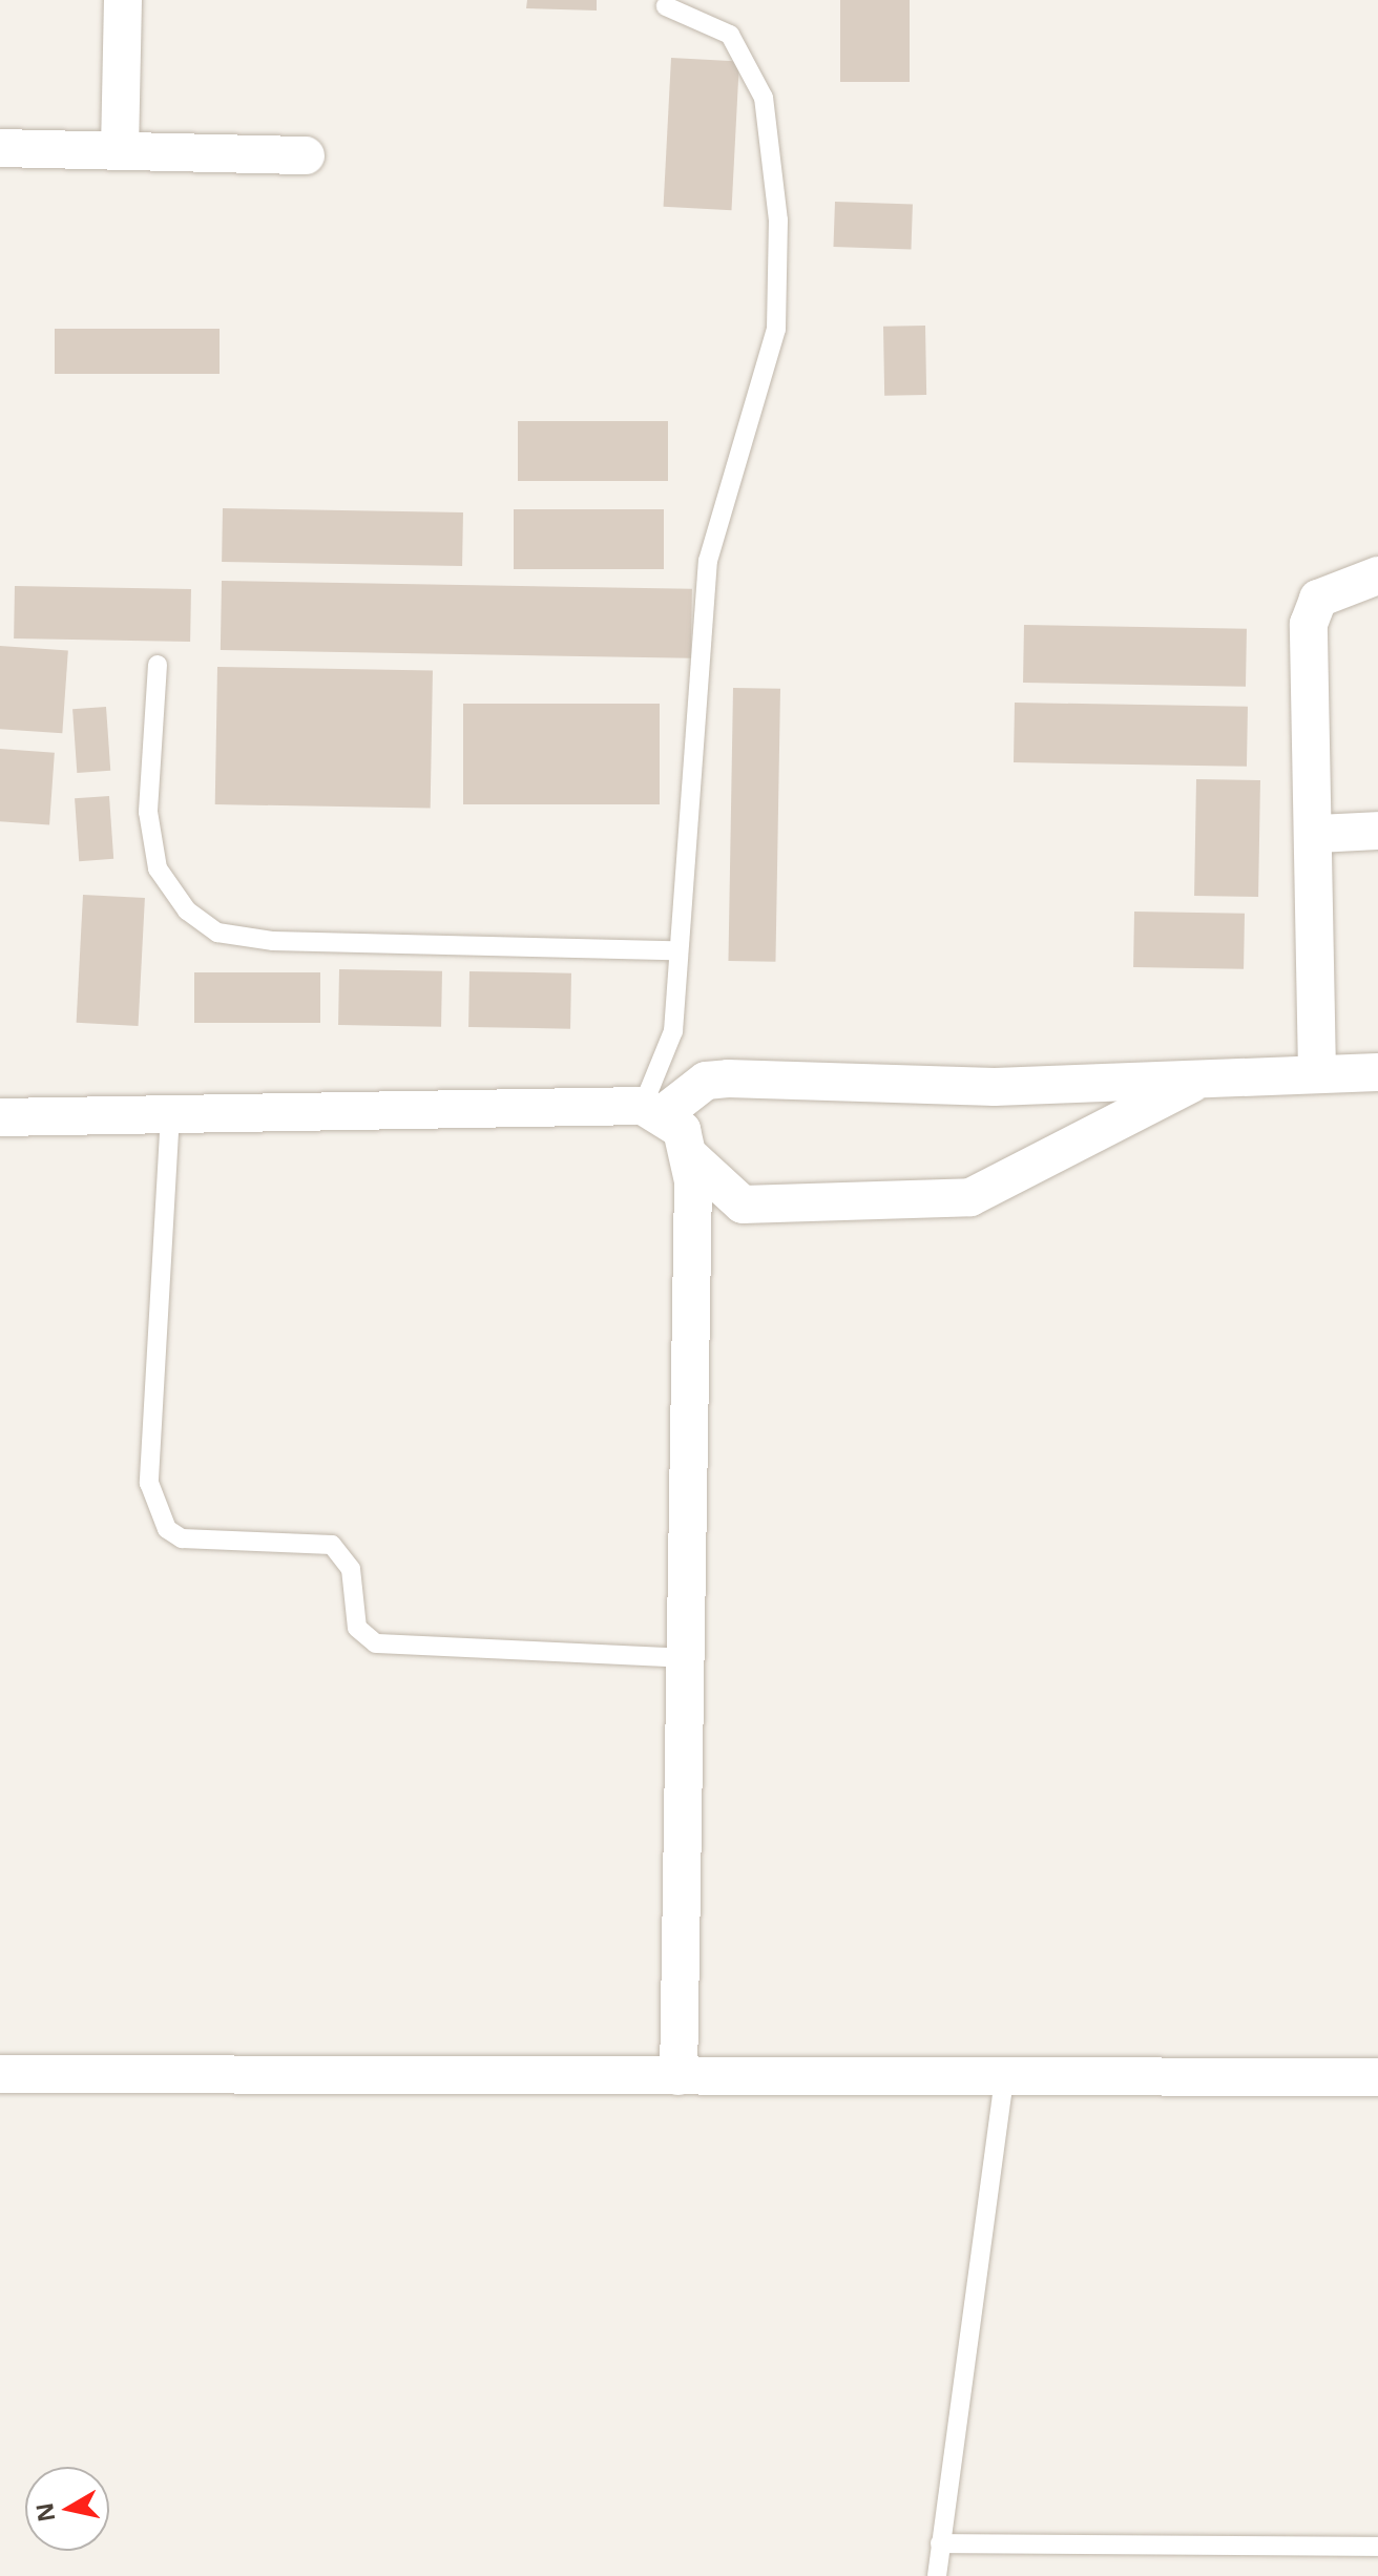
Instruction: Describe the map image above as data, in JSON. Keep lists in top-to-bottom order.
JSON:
{
  "north": "left"
}
